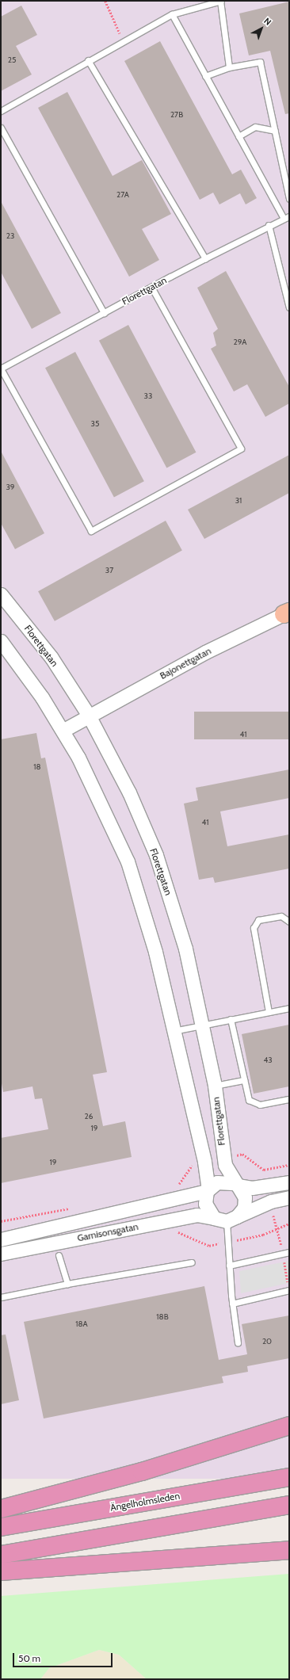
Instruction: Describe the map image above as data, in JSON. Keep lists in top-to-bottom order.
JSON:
{
  "streets": {
    "highway": ["Ängelholmsleden"],
    "street": ["Florettgatan", "Bajonettgatan", "Garnisonsgatan"]
  },
  "crossings": [
    ["Florettgatan", "Bajonettgatan"],
    ["Florettgatan", "Garnisonsgatan"]
  ],
  "house_numbers": [
    "25",
    "27B",
    "27A",
    "23",
    "29A",
    "33",
    "35",
    "39",
    "31",
    "37",
    "41",
    "18",
    "41",
    "43",
    "26",
    "19",
    "19",
    "18B",
    "18A",
    "20"
  ],
  "scale_bar": "50 m",
  "north": "top right"
}
